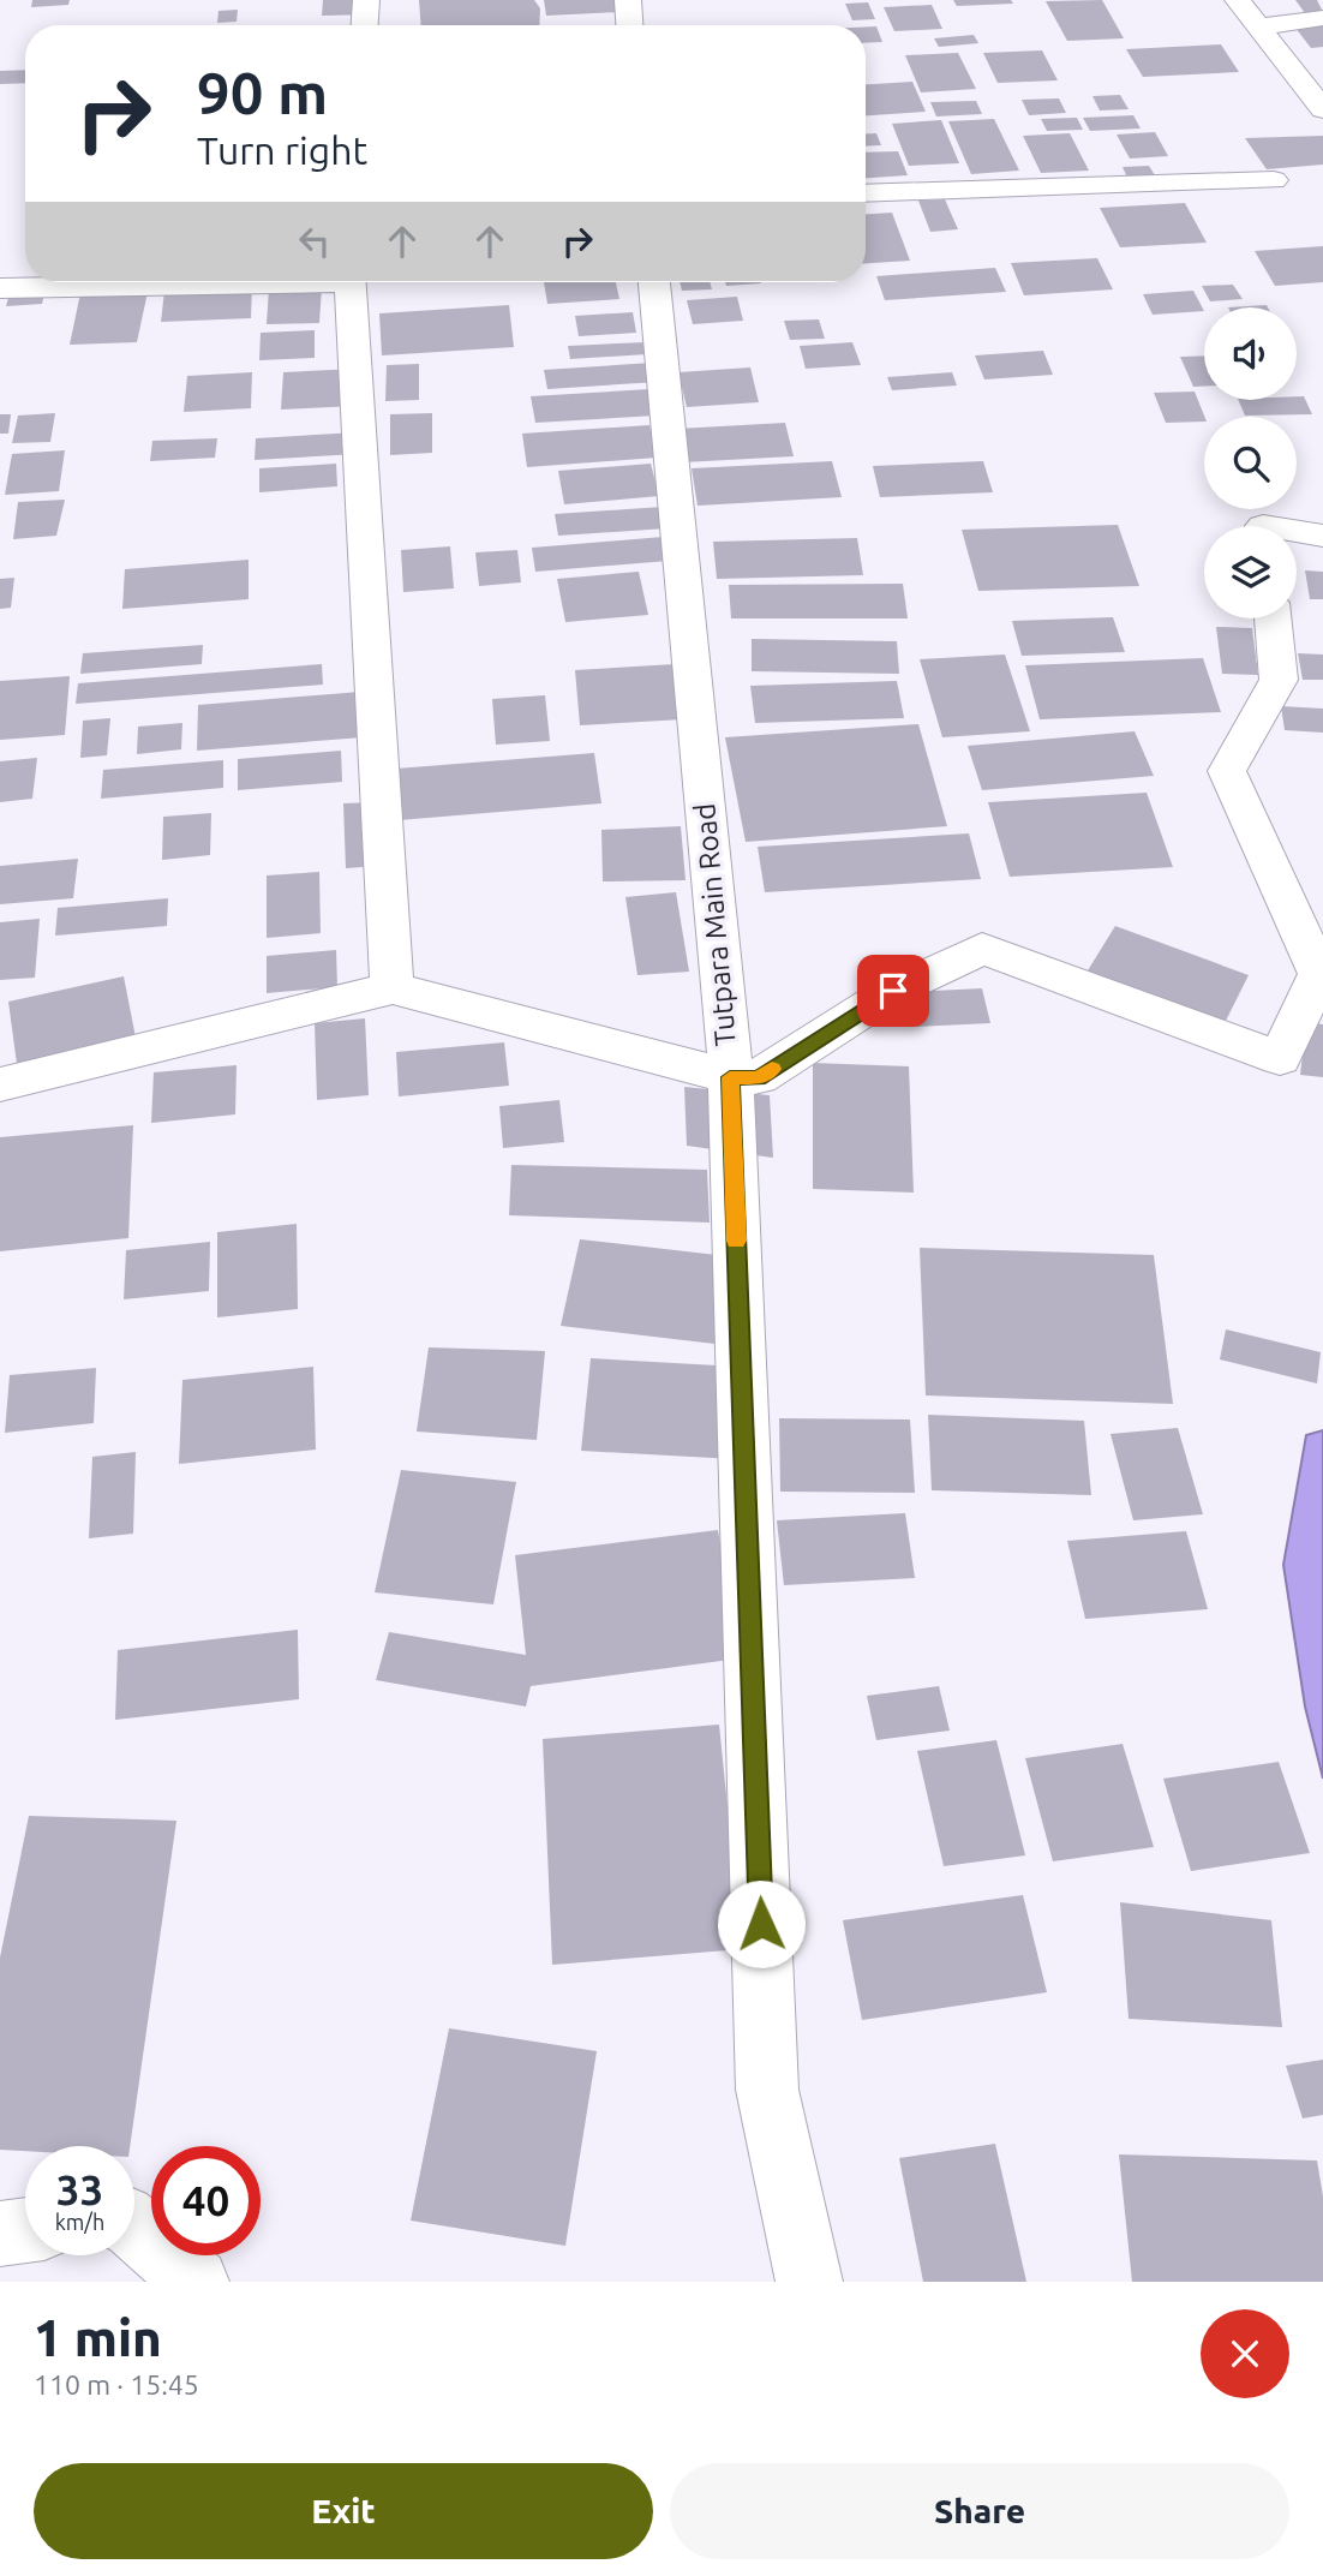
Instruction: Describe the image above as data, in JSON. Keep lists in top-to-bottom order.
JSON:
{
  "streets": {
    "street": ["Tutpara Main Road"]
  },
  "page": {
    "turn": ["90 m", "Turn right"],
    "speed": "33 km/h",
    "limit": "40",
    "heading": ["1 min", "110 m · 15:45"],
    "buttons": ["Exit", "Share"]
  }
}
